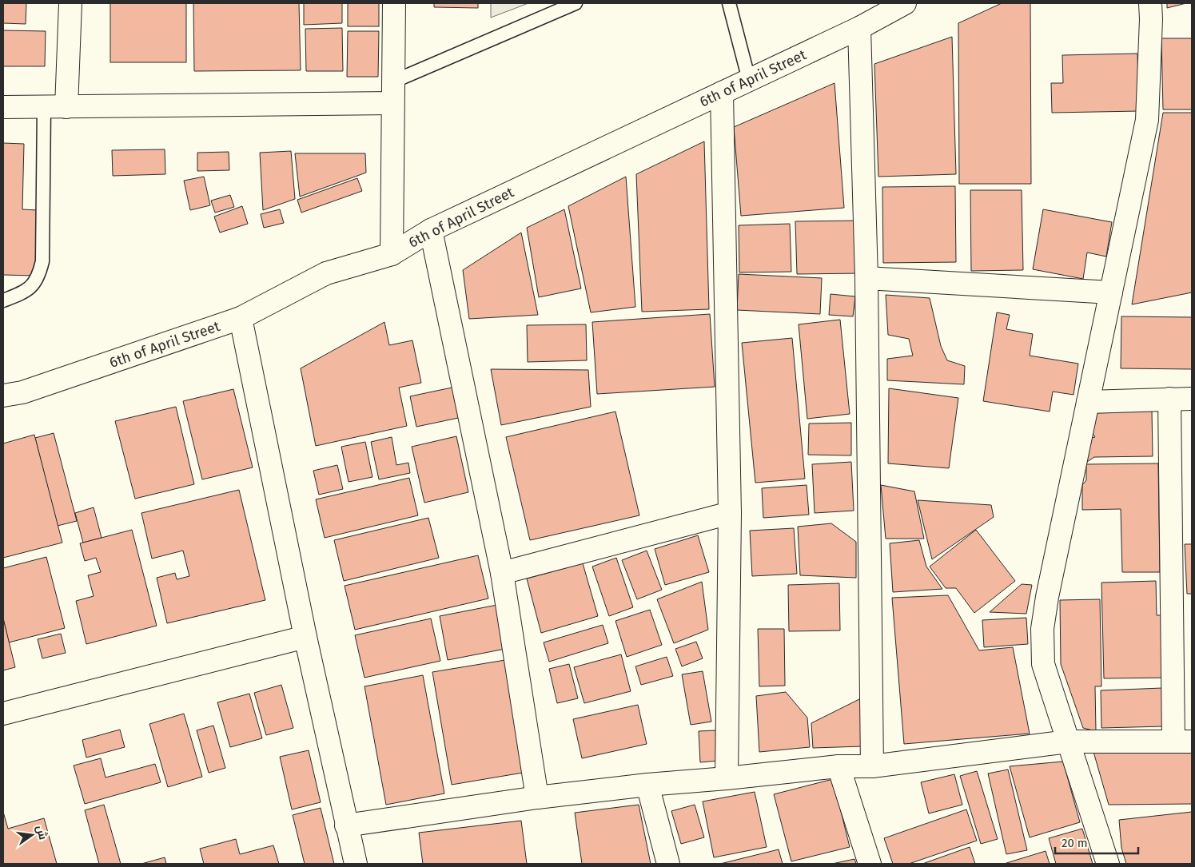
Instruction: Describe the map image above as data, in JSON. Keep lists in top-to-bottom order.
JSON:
{
  "streets": {
    "street": ["6th of April Street"]
  },
  "scale_bar": "20 m",
  "north": "right"
}
